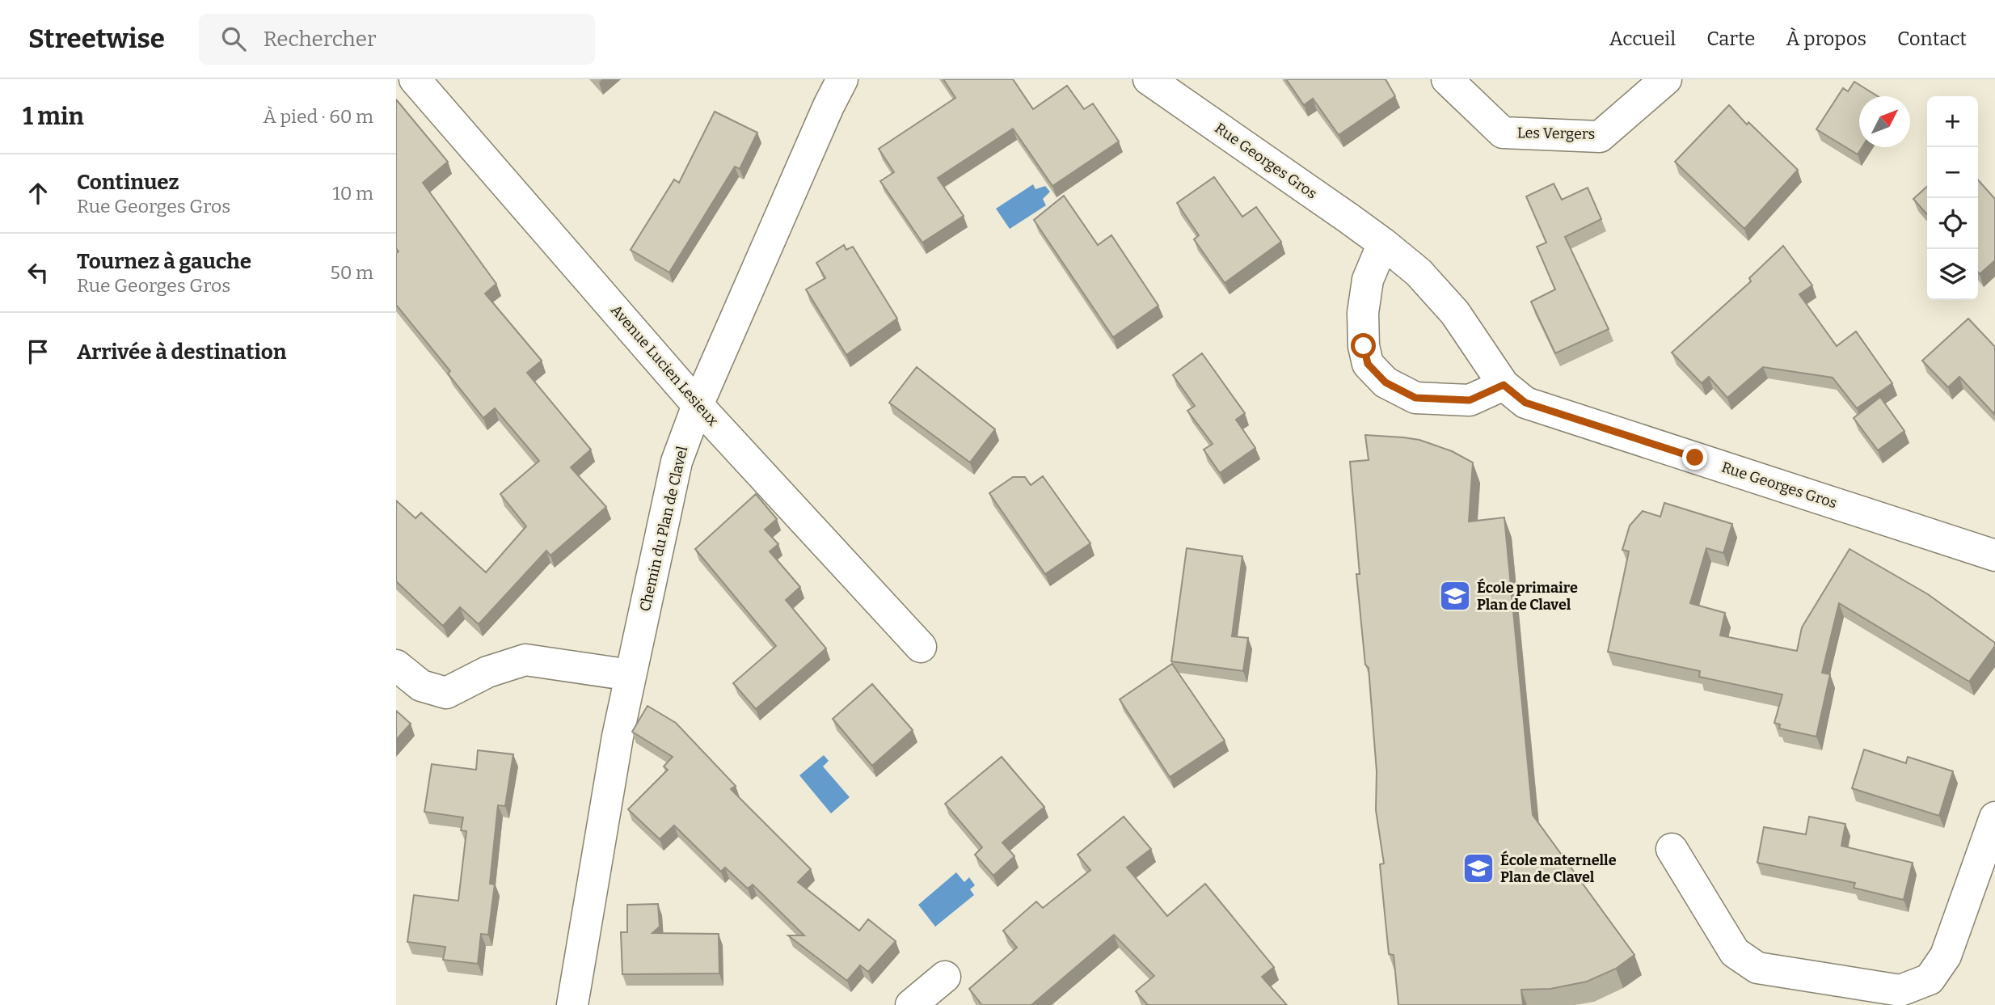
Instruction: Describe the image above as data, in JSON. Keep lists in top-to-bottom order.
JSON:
{
  "streets": {
    "street": [
      "Les Vergers",
      "Rue Georges Gros",
      "Avenue Lucien Lesieux",
      "Chemin du Plan de Clavel"
    ]
  },
  "crossings": [
    ["Avenue Lucien Lesieux", "Chemin du Plan de Clavel"]
  ],
  "places": {
    "school or university": ["École primaire Plan de Clavel", "École maternelle Plan de Clavel"]
  },
  "north": "top right",
  "page": {
    "header": "Streetwise",
    "search": "Rechercher",
    "nav": [
      "Accueil",
      "Carte",
      "À propos",
      "Contact"
    ],
    "heading": ["1 min", "À pied · 60 m"],
    "map_buttons": ["+", "−"],
    "list": [
      ["Continuez", "Rue Georges Gros", "10 m"],
      ["Tournez à gauche", "Rue Georges Gros", "50 m"],
      "Arrivée à destination"
    ]
  }
}
